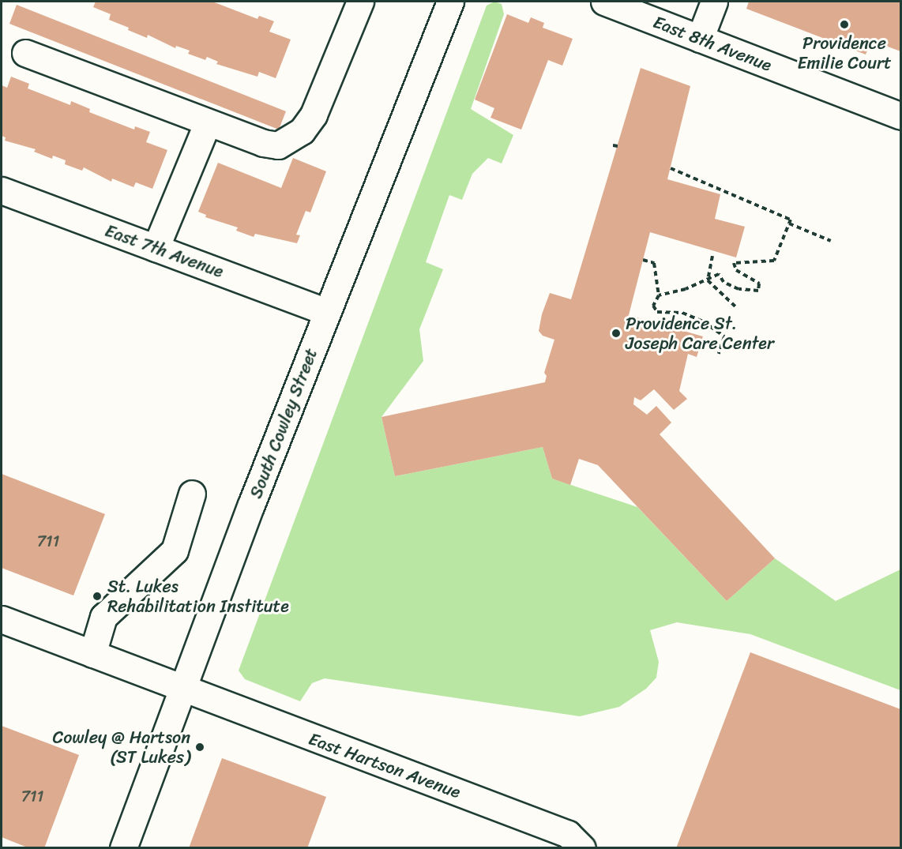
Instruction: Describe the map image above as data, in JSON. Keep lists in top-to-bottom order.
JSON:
{
  "streets": {
    "street": [
      "East 8th Avenue",
      "East 7th Avenue",
      "South Cowley Street",
      "East Hartson Avenue"
    ]
  },
  "crossings": [
    ["East 7th Avenue", "South Cowley Street"],
    ["South Cowley Street", "East Hartson Avenue"]
  ],
  "places": [
    "Providence Emilie Court",
    "Providence St. Joseph Care Center",
    "St. Lukes Rehabilitation Institute",
    "Cowley @ Hartson (ST Lukes)"
  ],
  "house_numbers": ["711", "711"]
}
